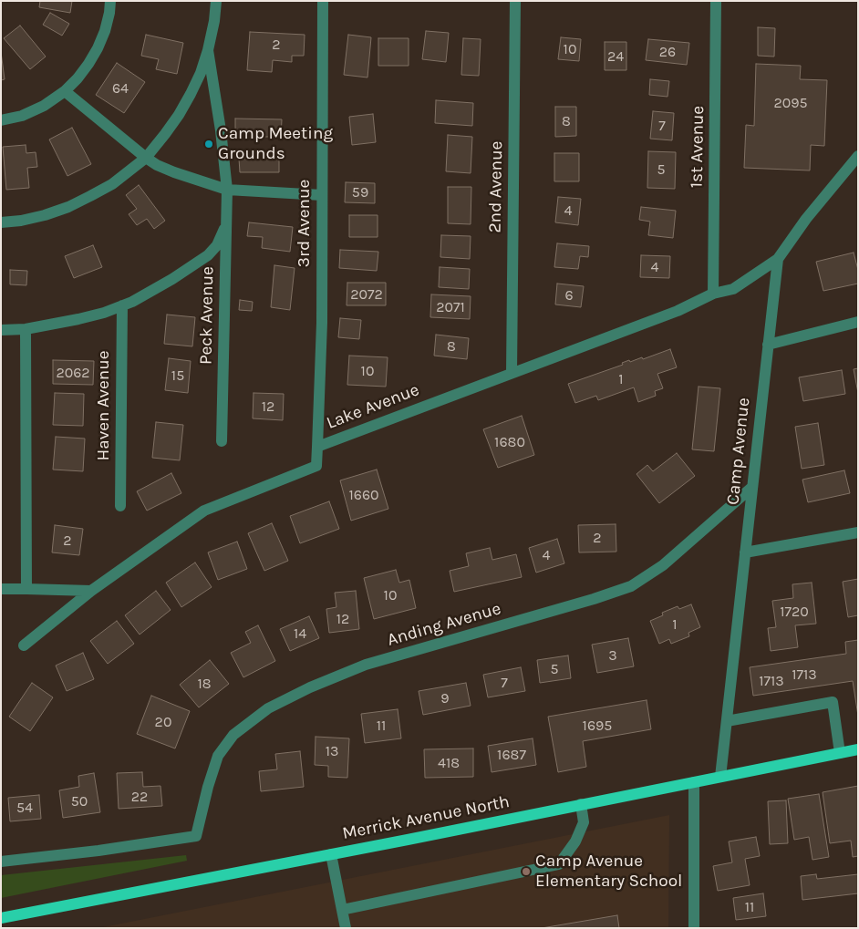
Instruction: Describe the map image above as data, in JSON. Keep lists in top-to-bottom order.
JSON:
{
  "streets": {
    "main road": ["Merrick Avenue North"],
    "street": [
      "1st Avenue",
      "2nd Avenue",
      "3rd Avenue",
      "Peck Avenue",
      "Haven Avenue",
      "Lake Avenue",
      "Camp Avenue",
      "Anding Avenue"
    ]
  },
  "crossings": [
    ["1st Avenue", "Lake Avenue"],
    ["2nd Avenue", "Lake Avenue"],
    ["3rd Avenue", "Lake Avenue"],
    ["Lake Avenue", "Camp Avenue"],
    ["Camp Avenue", "Anding Avenue"],
    ["Camp Avenue", "Merrick Avenue North"]
  ],
  "places": ["Camp Meeting Grounds", "Camp Avenue Elementary School"],
  "house_numbers": [
    "2",
    "10",
    "26",
    "24",
    "64",
    "2095",
    "8",
    "7",
    "5",
    "59",
    "4",
    "4",
    "2072",
    "6",
    "2071",
    "8",
    "10",
    "2062",
    "15",
    "1",
    "12",
    "1680",
    "1660",
    "2",
    "2",
    "4",
    "10",
    "1720",
    "12",
    "1",
    "14",
    "3",
    "5",
    "1713",
    "1713",
    "7",
    "18",
    "9",
    "20",
    "11",
    "1695",
    "13",
    "1687",
    "418",
    "22",
    "50",
    "54",
    "11"
  ]
}
